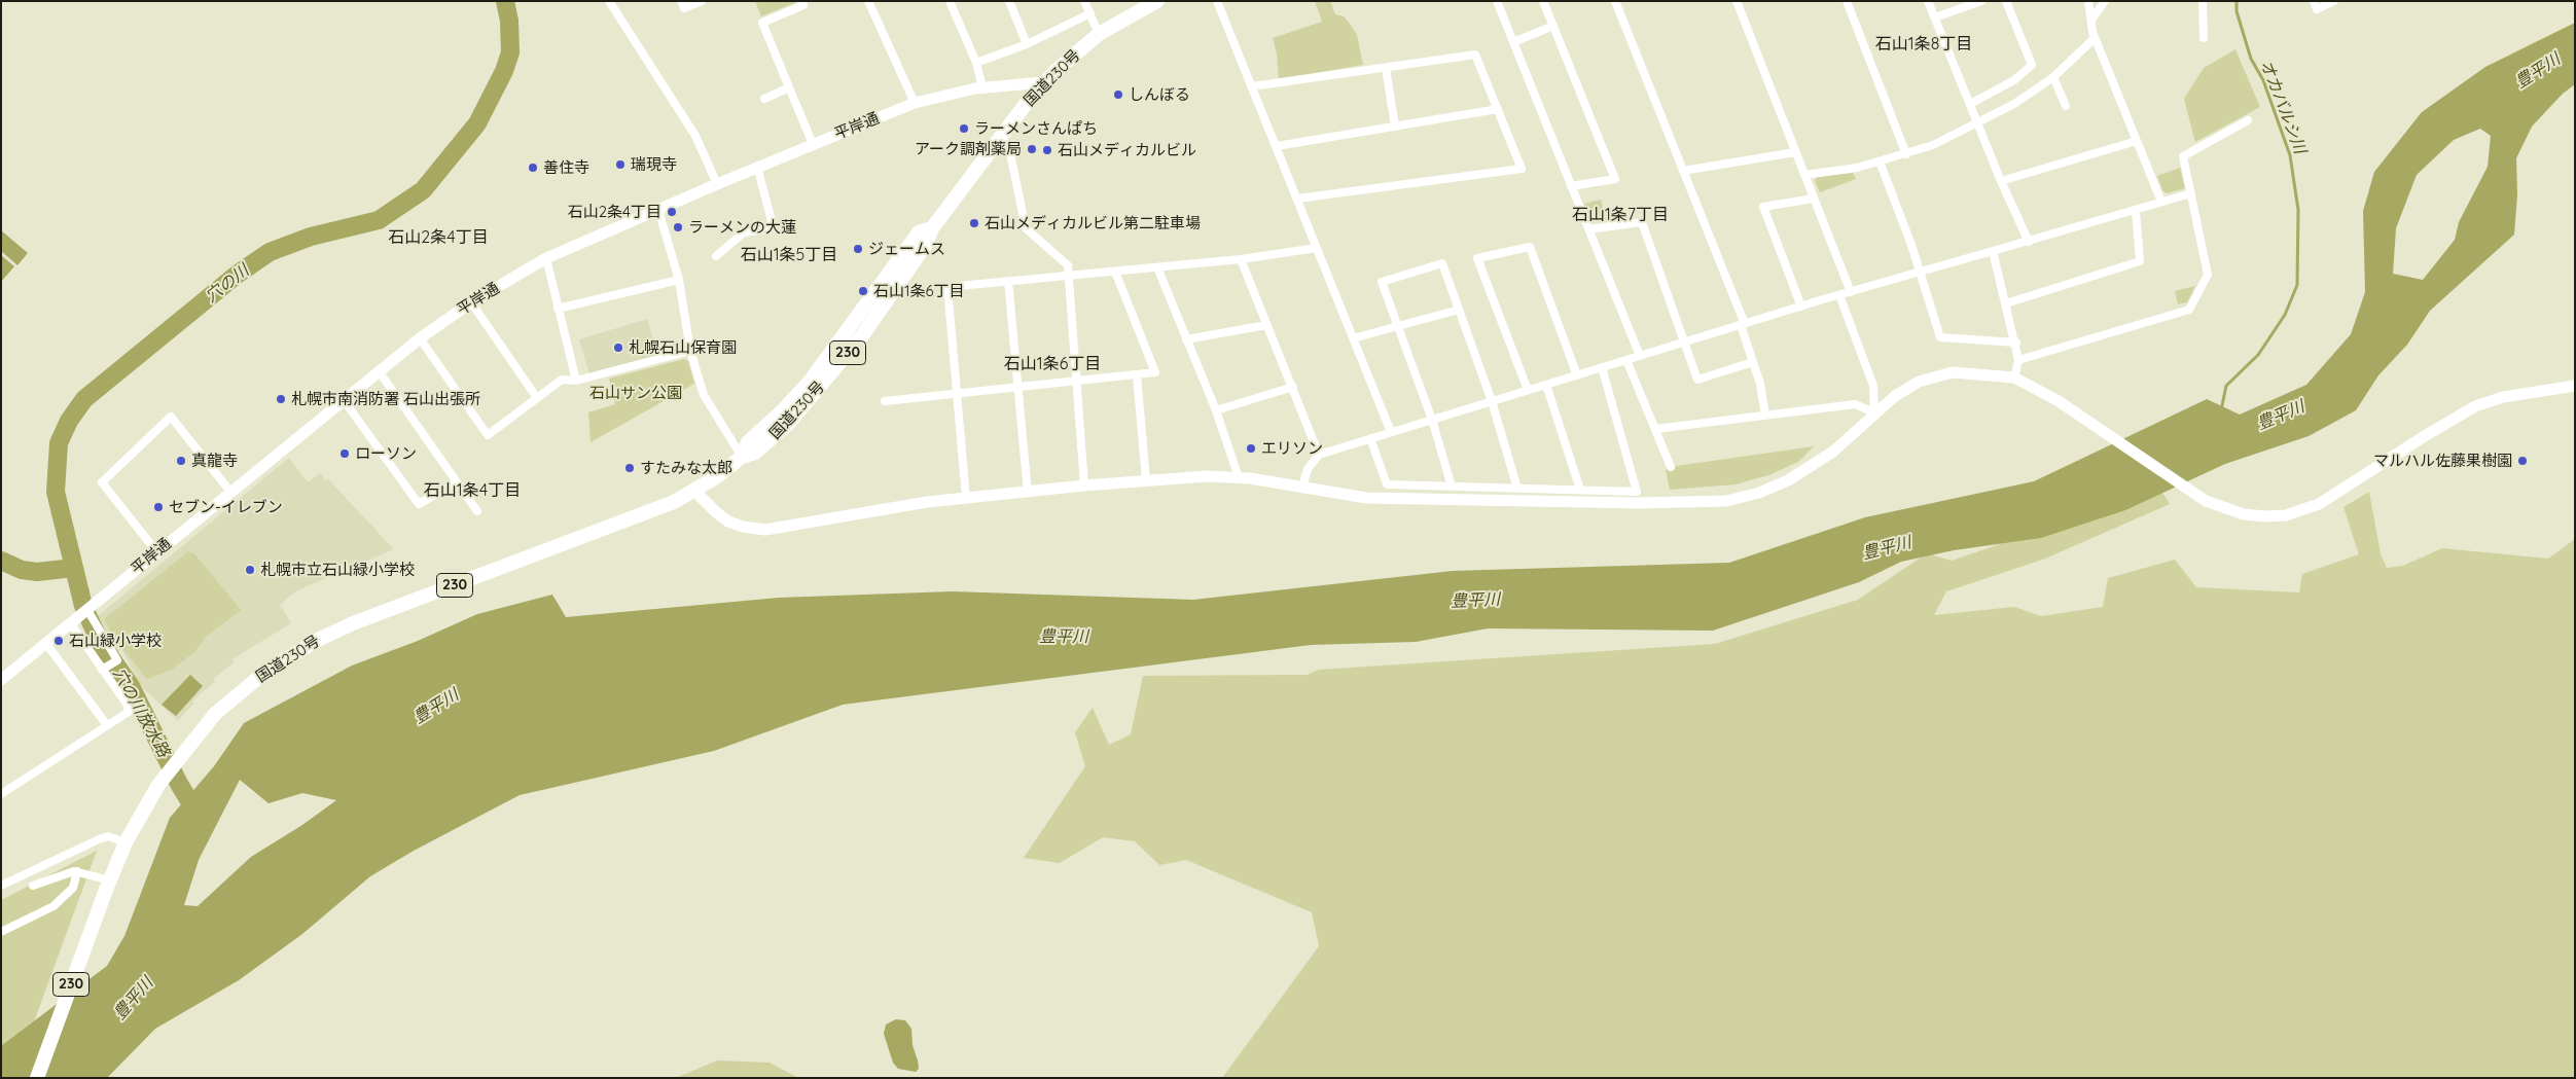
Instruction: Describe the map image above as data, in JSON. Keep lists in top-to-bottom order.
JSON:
{
  "streets": {
    "highway": ["国道230号", "230"],
    "street": ["平岸通"]
  },
  "crossings": [
    ["国道230号", "平岸通"]
  ],
  "districts": [
    "石山1条8丁目",
    "石山1条7丁目",
    "石山2条4丁目",
    "石山1条5丁目",
    "石山1条6丁目",
    "石山1条4丁目"
  ],
  "water": [
    "豊平川",
    "オカバルシ川",
    "穴の川",
    "穴の川放水路"
  ],
  "parks": ["石山サン公園"],
  "places": [
    "しんぼる",
    "ラーメンさんぱち",
    "アーク調剤薬局",
    "石山メディカルビル",
    "瑞現寺",
    "善住寺",
    "石山2条4丁目",
    "石山メディカルビル第二駐車場",
    "ラーメンの大蓮",
    "ジェームス",
    "石山1条6丁目",
    "札幌石山保育園",
    "札幌市南消防署 石山出張所",
    "エリソン",
    "ローソン",
    "真龍寺",
    "マルハル佐藤果樹園",
    "すたみな太郎",
    "セブン-イレブン",
    "札幌市立石山緑小学校",
    "石山緑小学校"
  ]
}
